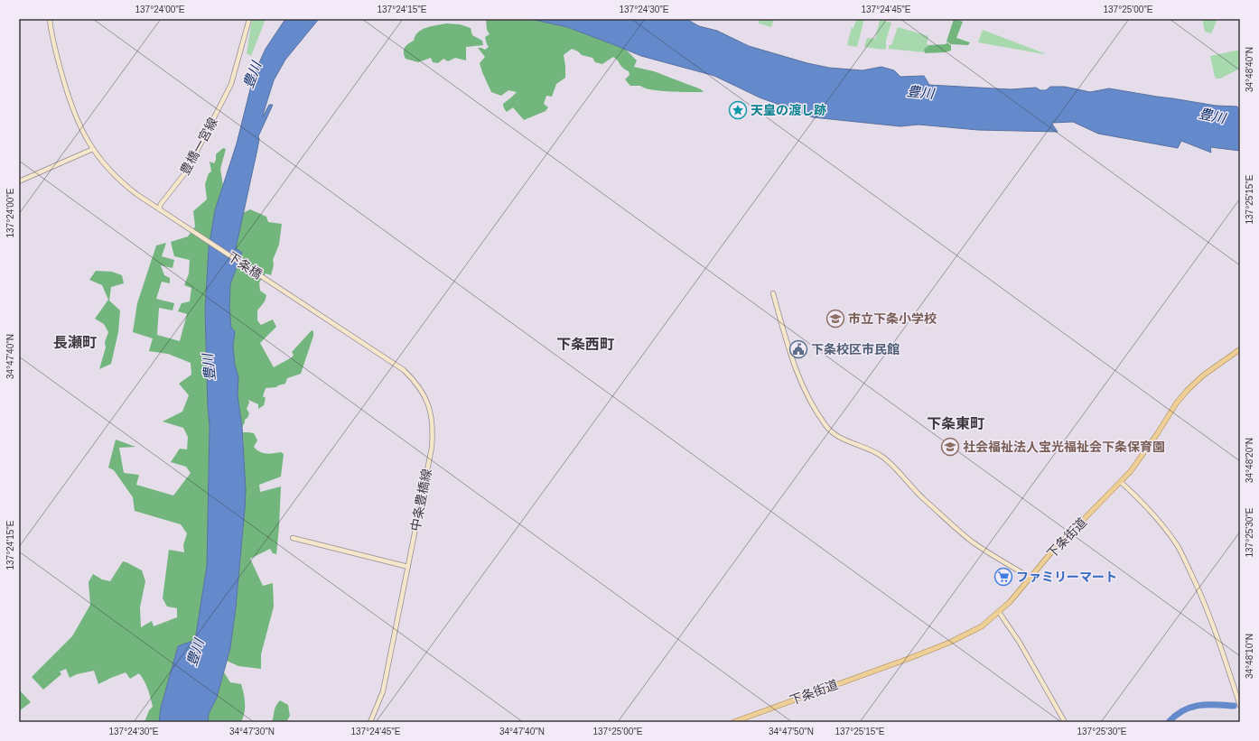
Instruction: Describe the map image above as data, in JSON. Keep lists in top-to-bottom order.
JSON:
{
  "streets": {
    "main road": [
      "豊橋一宮線",
      "下条橋",
      "中条豊橋線",
      "下条街道"
    ]
  },
  "crossings": [
    ["豊橋一宮線", "下条橋"],
    ["下条橋", "中条豊橋線"]
  ],
  "districts": ["長瀬町", "下条西町", "下条東町"],
  "water": ["豊川"],
  "places": {
    "place": ["天皇の渡し跡"],
    "school or university": ["市立下条小学校", "社会福祉法人宝光福祉会下条保育園"],
    "public building": ["下条校区市民館"],
    "supermarket": ["ファミリーマート"]
  },
  "coordinates": [
    "137°24'00\"E",
    "137°24'15\"E",
    "137°24'30\"E",
    "137°24'45\"E",
    "137°25'00\"E",
    "34°48'40\"N",
    "137°25'15\"E",
    "34°47'40\"N",
    "34°48'20\"N",
    "137°25'30\"E",
    "34°48'10\"N",
    "34°47'30\"N",
    "34°47'50\"N"
  ]
}
